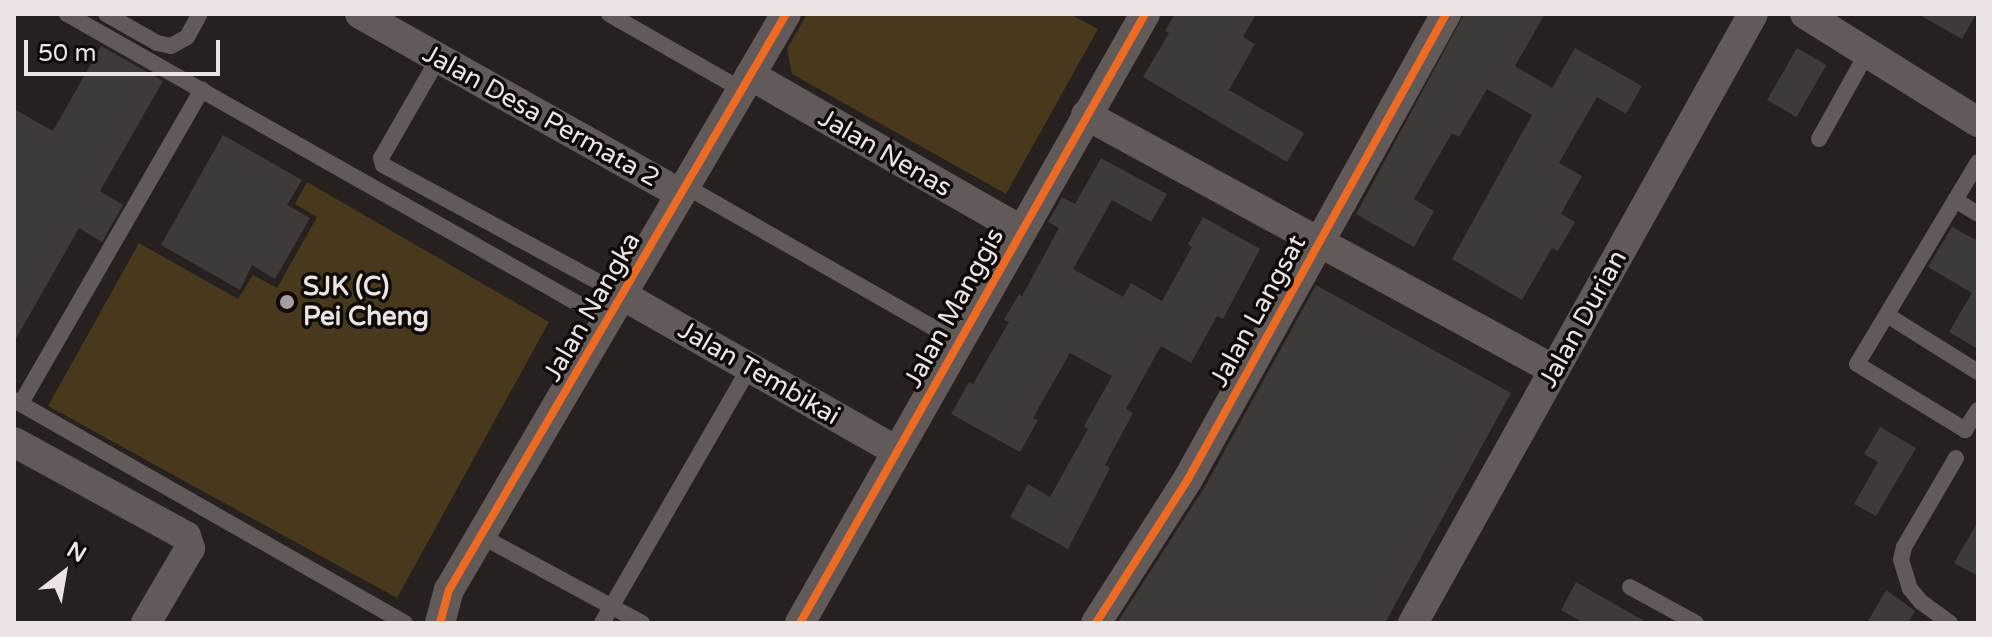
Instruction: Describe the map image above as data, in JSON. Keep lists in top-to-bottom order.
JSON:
{
  "streets": {
    "street": [
      "Jalan Desa Permata 2",
      "Jalan Nenas",
      "Jalan Nangka",
      "Jalan Manggis",
      "Jalan Langsat",
      "Jalan Durian",
      "Jalan Tembikai"
    ]
  },
  "crossings": [
    ["Jalan Desa Permata 2", "Jalan Nangka"],
    ["Jalan Nenas", "Jalan Nangka"],
    ["Jalan Nenas", "Jalan Manggis"],
    ["Jalan Nangka", "Jalan Tembikai"],
    ["Jalan Manggis", "Jalan Tembikai"]
  ],
  "places": ["SJK (C) Pei Cheng"],
  "scale_bar": "50 m",
  "north": "top right"
}
